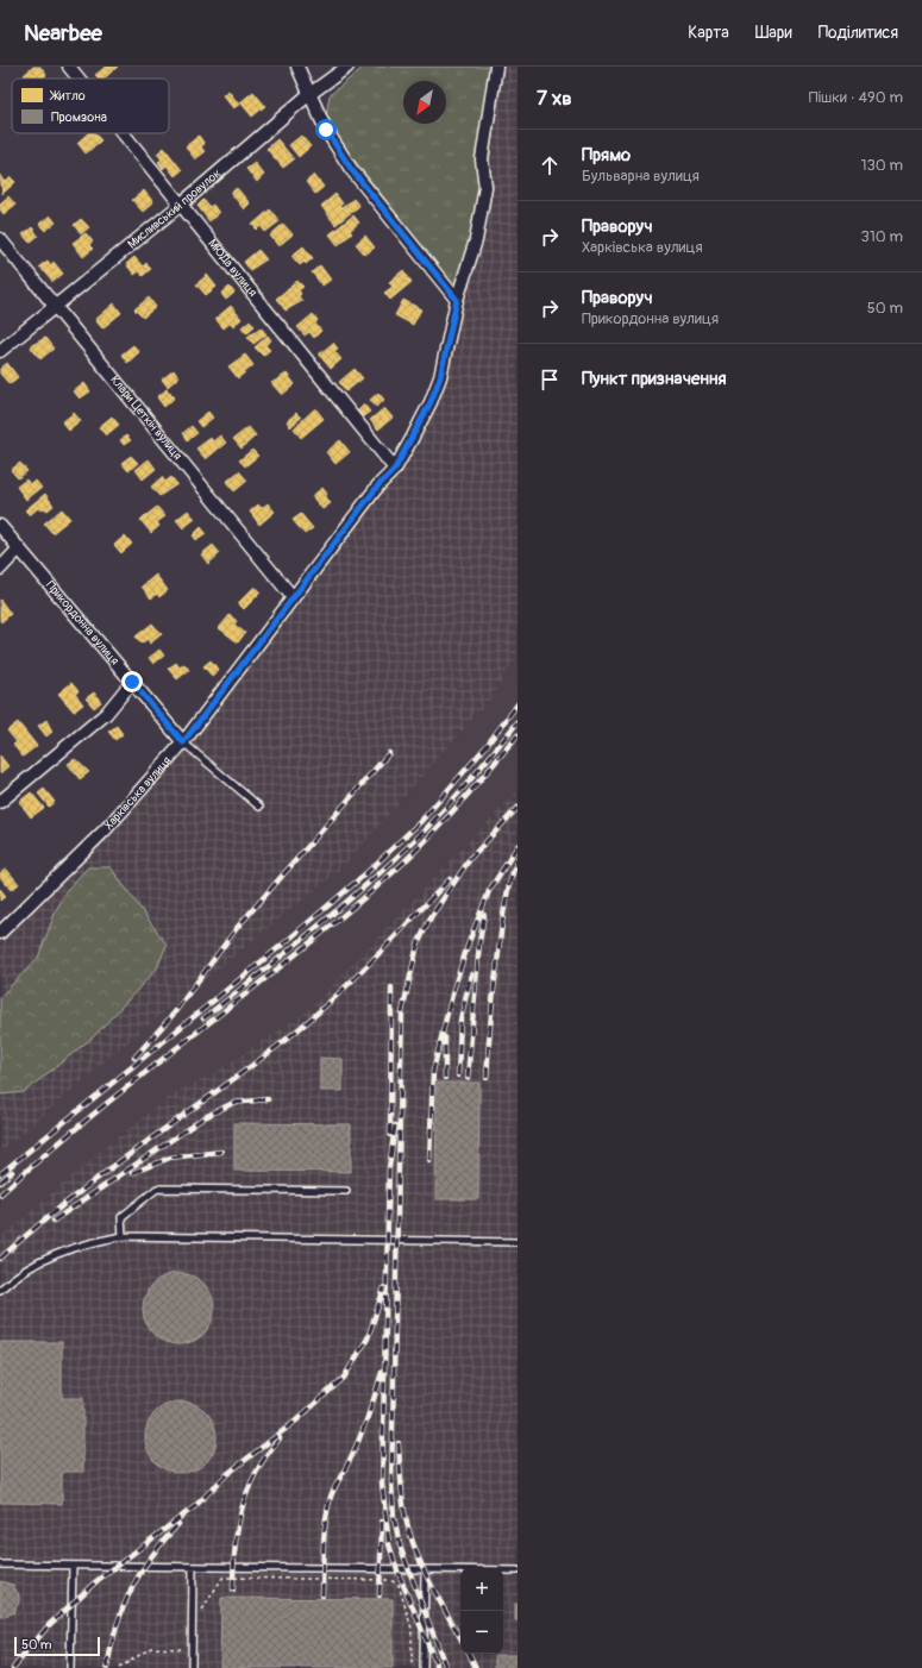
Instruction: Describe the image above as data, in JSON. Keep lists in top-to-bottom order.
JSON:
{
  "streets": {
    "street": [
      "Мисливський провулок",
      "МЮДа вулиця",
      "Клари Цеткін вулиця",
      "Прикордонна вулиця",
      "Харківська вулиця"
    ]
  },
  "crossings": [
    ["Мисливський провулок", "МЮДа вулиця"],
    ["Мисливський провулок", "Клари Цеткін вулиця"],
    ["МЮДа вулиця", "Харківська вулиця"],
    ["Клари Цеткін вулиця", "Харківська вулиця"],
    ["Прикордонна вулиця", "Харківська вулиця"]
  ],
  "legend": ["Житло", "Промзона"],
  "scale_bar": "50 m",
  "north": "bottom left",
  "page": {
    "header": "Nearbee",
    "nav": ["Карта", "Шари", "Поділитися"],
    "heading": ["7 хв", "Пішки · 490 m"],
    "list": [
      ["Прямо", "Бульварна вулиця", "130 m"],
      ["Праворуч", "Харківська вулиця", "310 m"],
      ["Праворуч", "Прикордонна вулиця", "50 m"],
      "Пункт призначення"
    ],
    "map_buttons": ["+", "−"],
    "scale": "50 m"
  }
}
